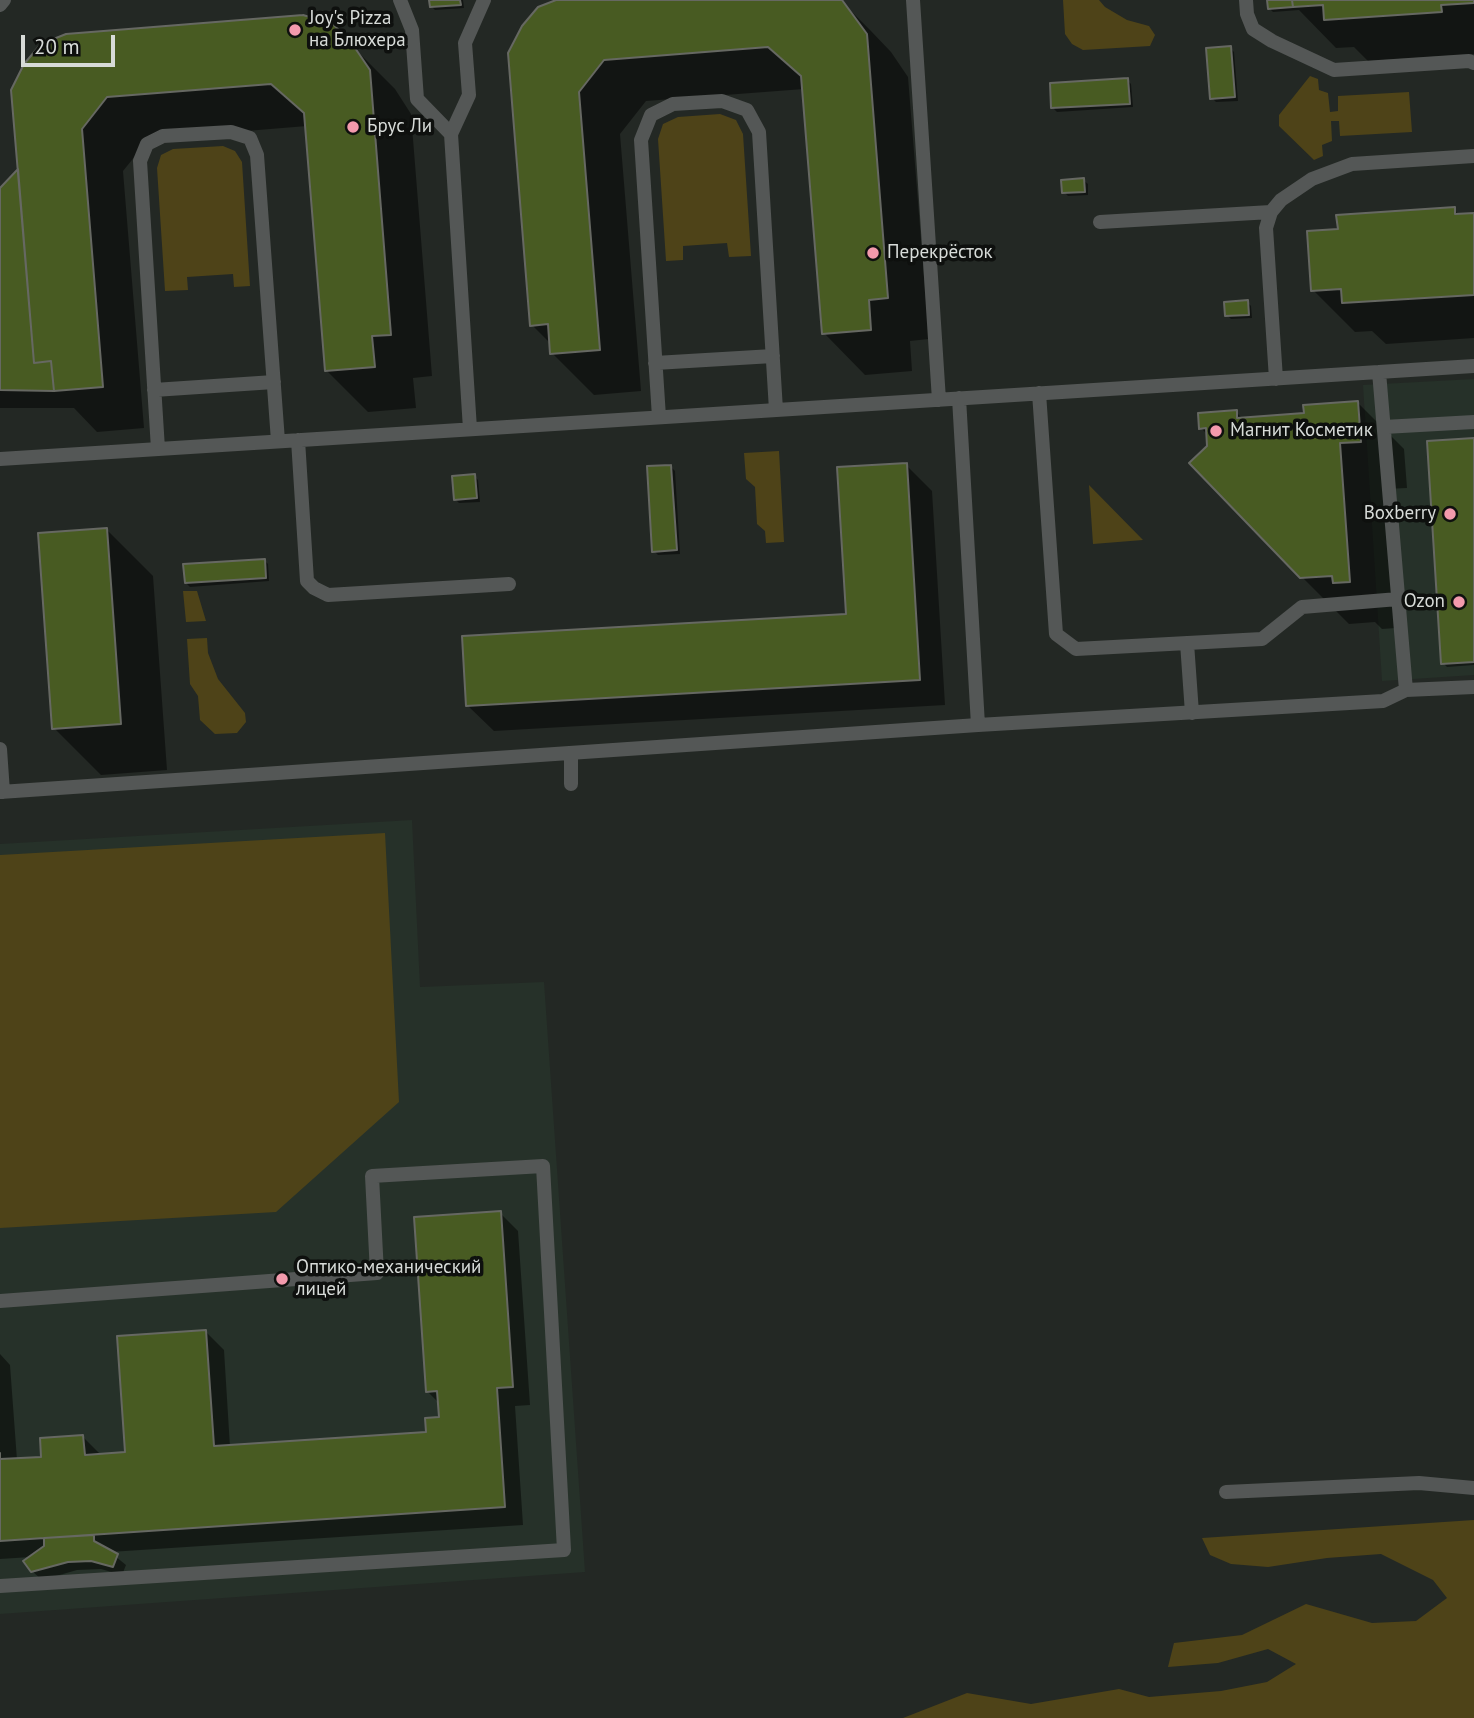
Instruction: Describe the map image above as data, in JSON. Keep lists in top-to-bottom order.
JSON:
{
  "places": [
    "Joy's Pizza на Блюхера",
    "Брус Ли",
    "Перекрёсток",
    "Магнит Косметик",
    "Boxberry",
    "Ozon",
    "Оптико-механический лицей"
  ],
  "scale_bar": "20 m"
}
